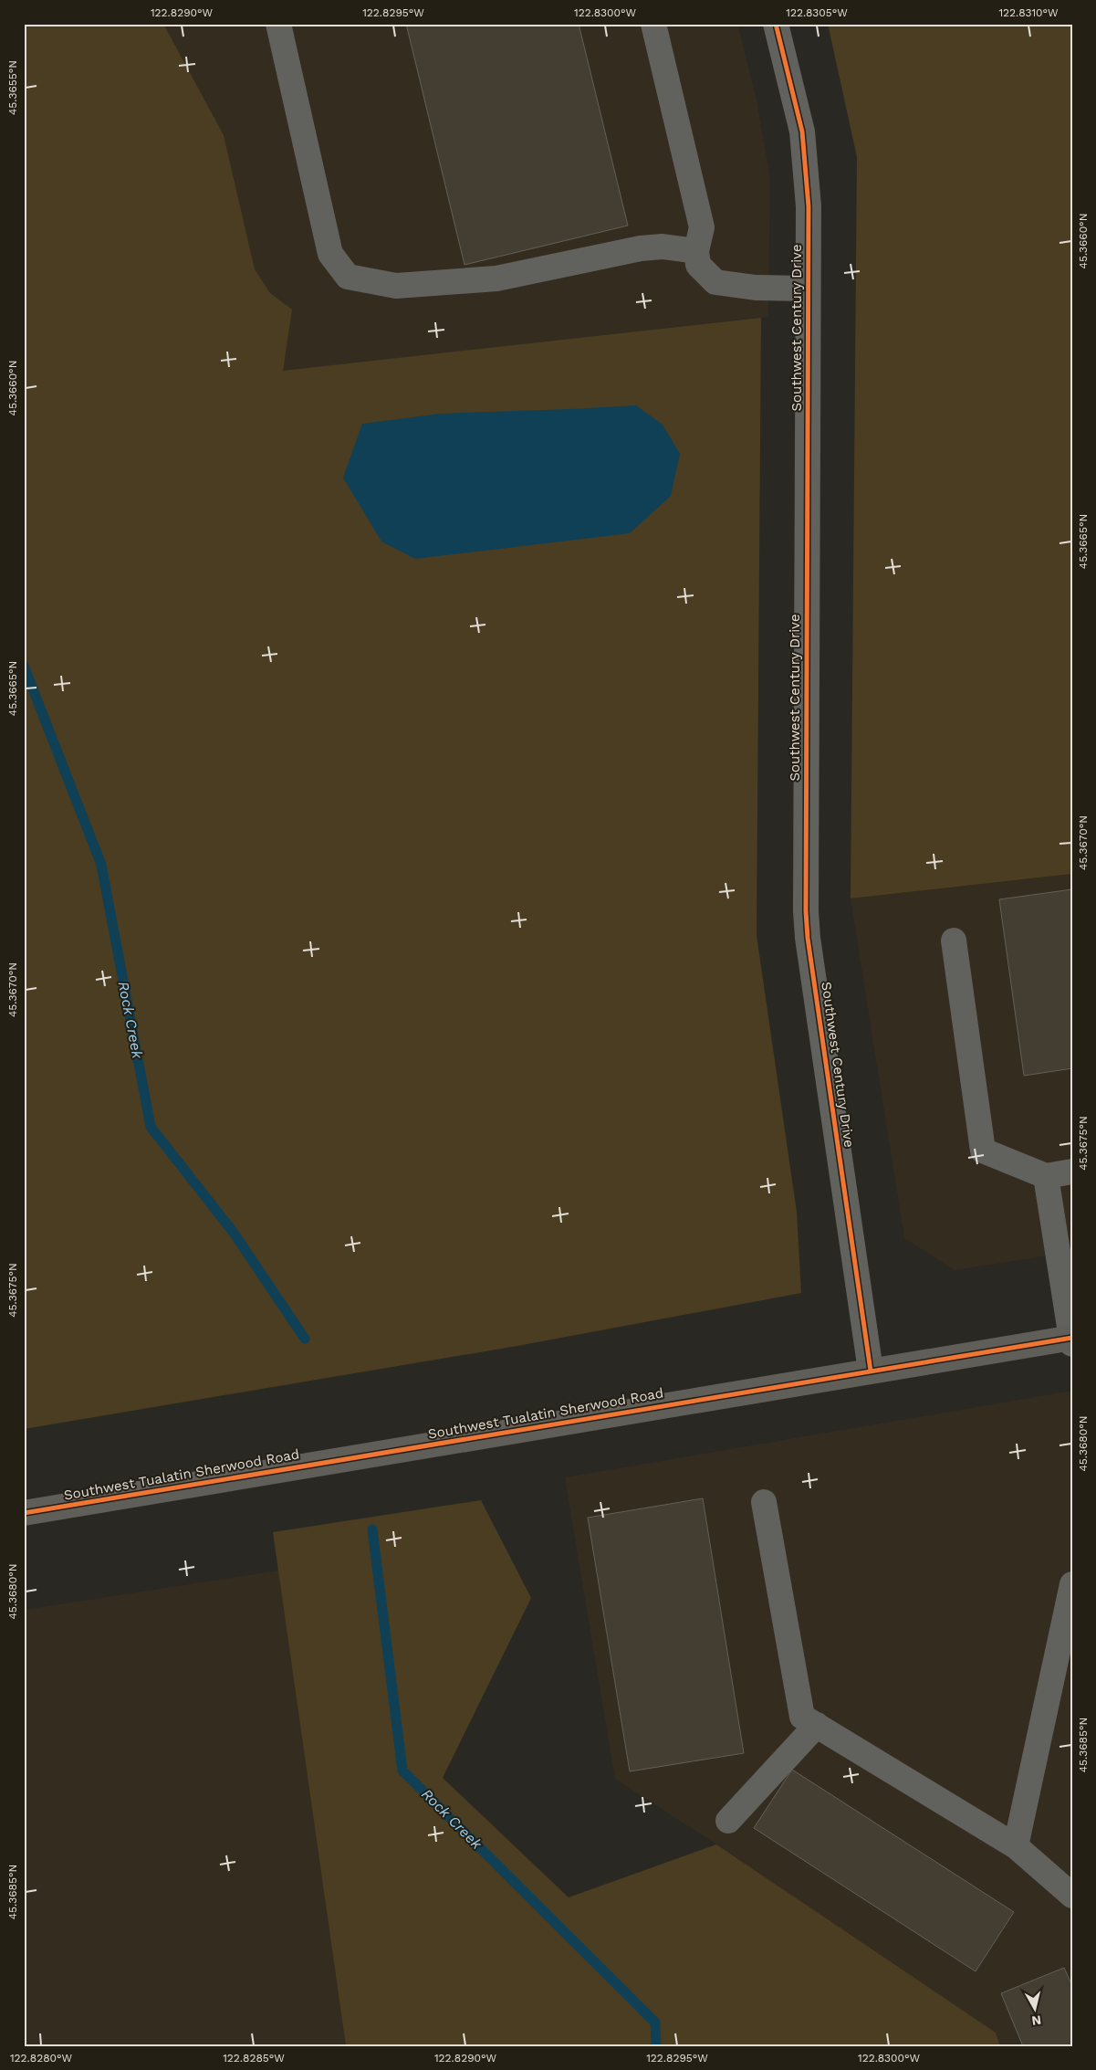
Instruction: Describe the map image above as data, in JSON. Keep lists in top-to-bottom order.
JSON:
{
  "streets": {
    "highway": ["Southwest Tualatin Sherwood Road"],
    "street": ["Southwest Century Drive"]
  },
  "crossings": [
    ["Southwest Century Drive", "Southwest Tualatin Sherwood Road"]
  ],
  "water": ["Rock Creek"],
  "north": "bottom",
  "coordinates": [
    "122.8290°W",
    "122.8295°W",
    "122.8300°W",
    "122.8305°W",
    "122.8310°W",
    "45.3655°N",
    "45.3660°N",
    "45.3665°N",
    "45.3670°N",
    "45.3675°N",
    "45.3680°N",
    "45.3685°N",
    "122.8280°W",
    "122.8285°W"
  ]
}
